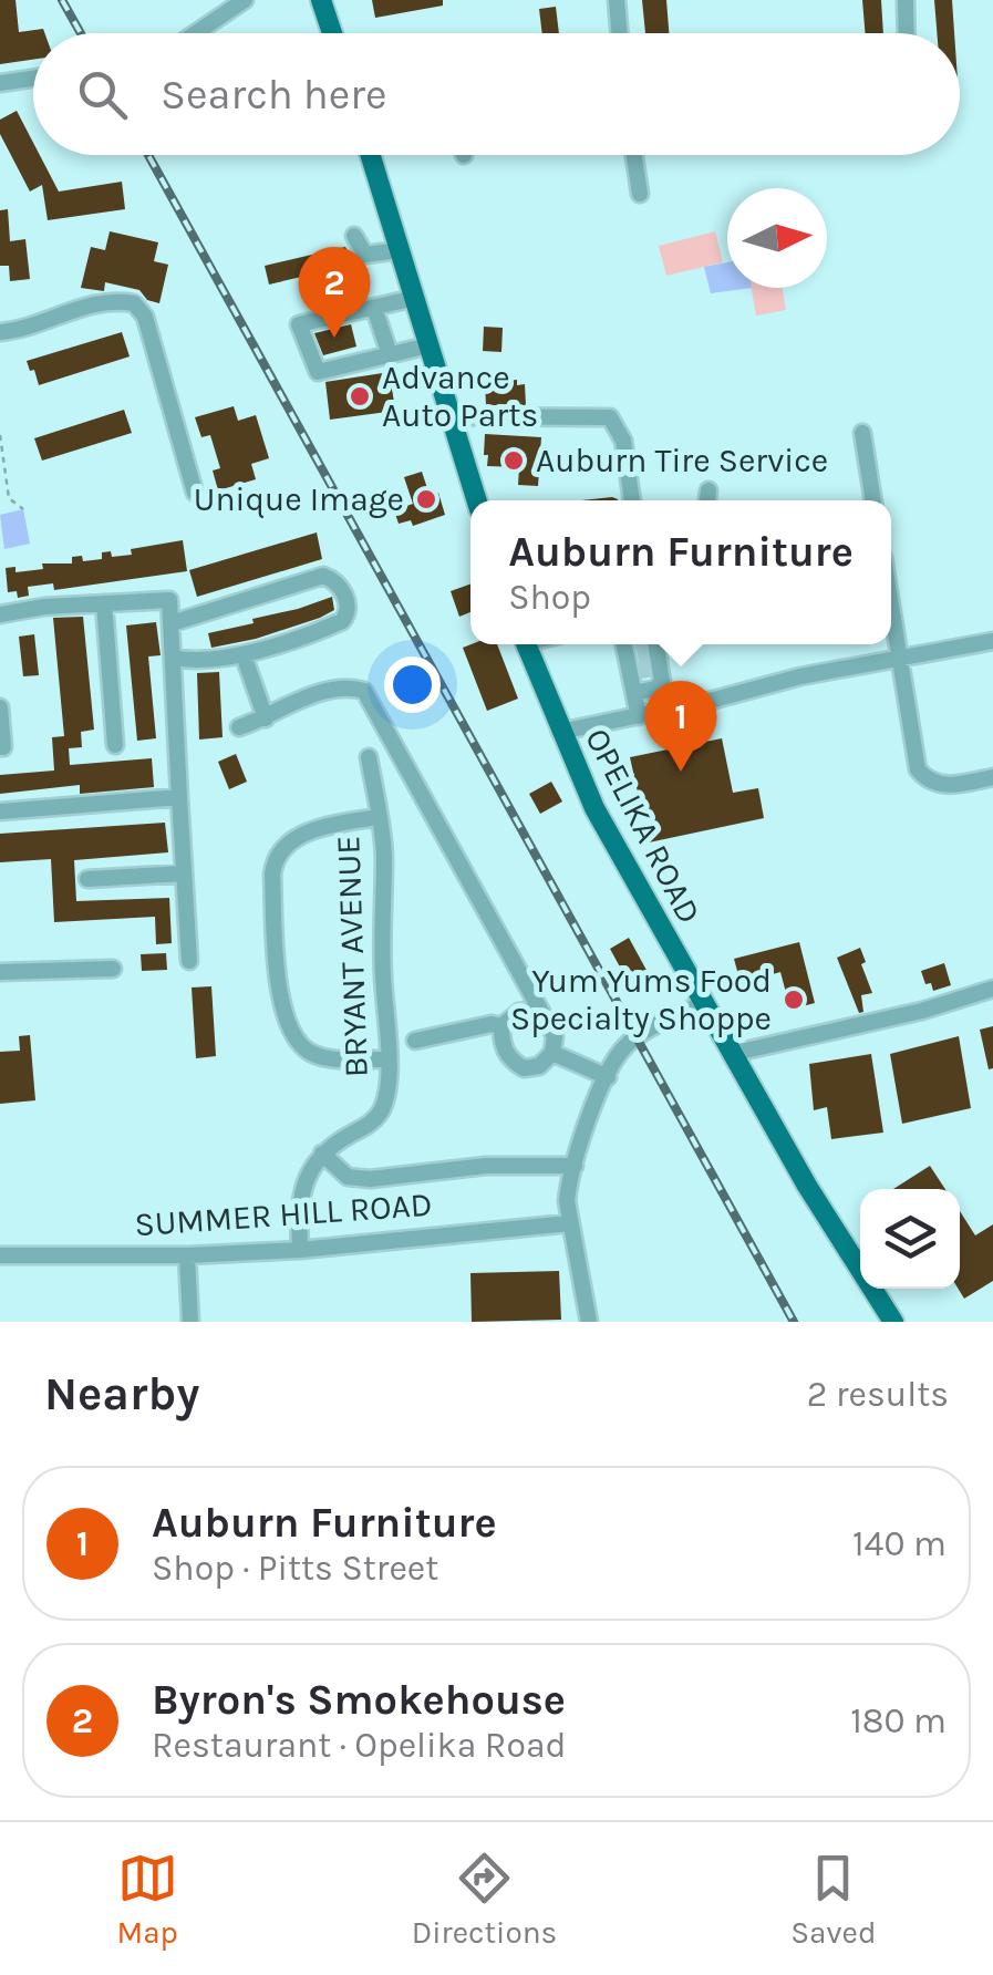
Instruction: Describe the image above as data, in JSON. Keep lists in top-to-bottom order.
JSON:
{
  "streets": {
    "main road": ["OPELIKA ROAD"],
    "street": ["BRYANT AVENUE", "SUMMER HILL ROAD"]
  },
  "places": [
    "Advance Auto Parts",
    "Auburn Tire Service",
    "Unique Image",
    "Yum Yums Food Specialty Shoppe"
  ],
  "north": "right",
  "page": {
    "search": "Search here",
    "pins": ["2", "1"],
    "popup": ["Auburn Furniture", "Shop"],
    "heading": ["Nearby", "2 results"],
    "list": [
      {
        "mark": "1",
        "name": "Auburn Furniture",
        "note": "Shop · Pitts Street",
        "value": "140 m"
      },
      {
        "mark": "2",
        "name": "Byron's Smokehouse",
        "note": "Restaurant · Opelika Road",
        "value": "180 m"
      }
    ],
    "nav": ["Map", "Directions", "Saved"]
  }
}
